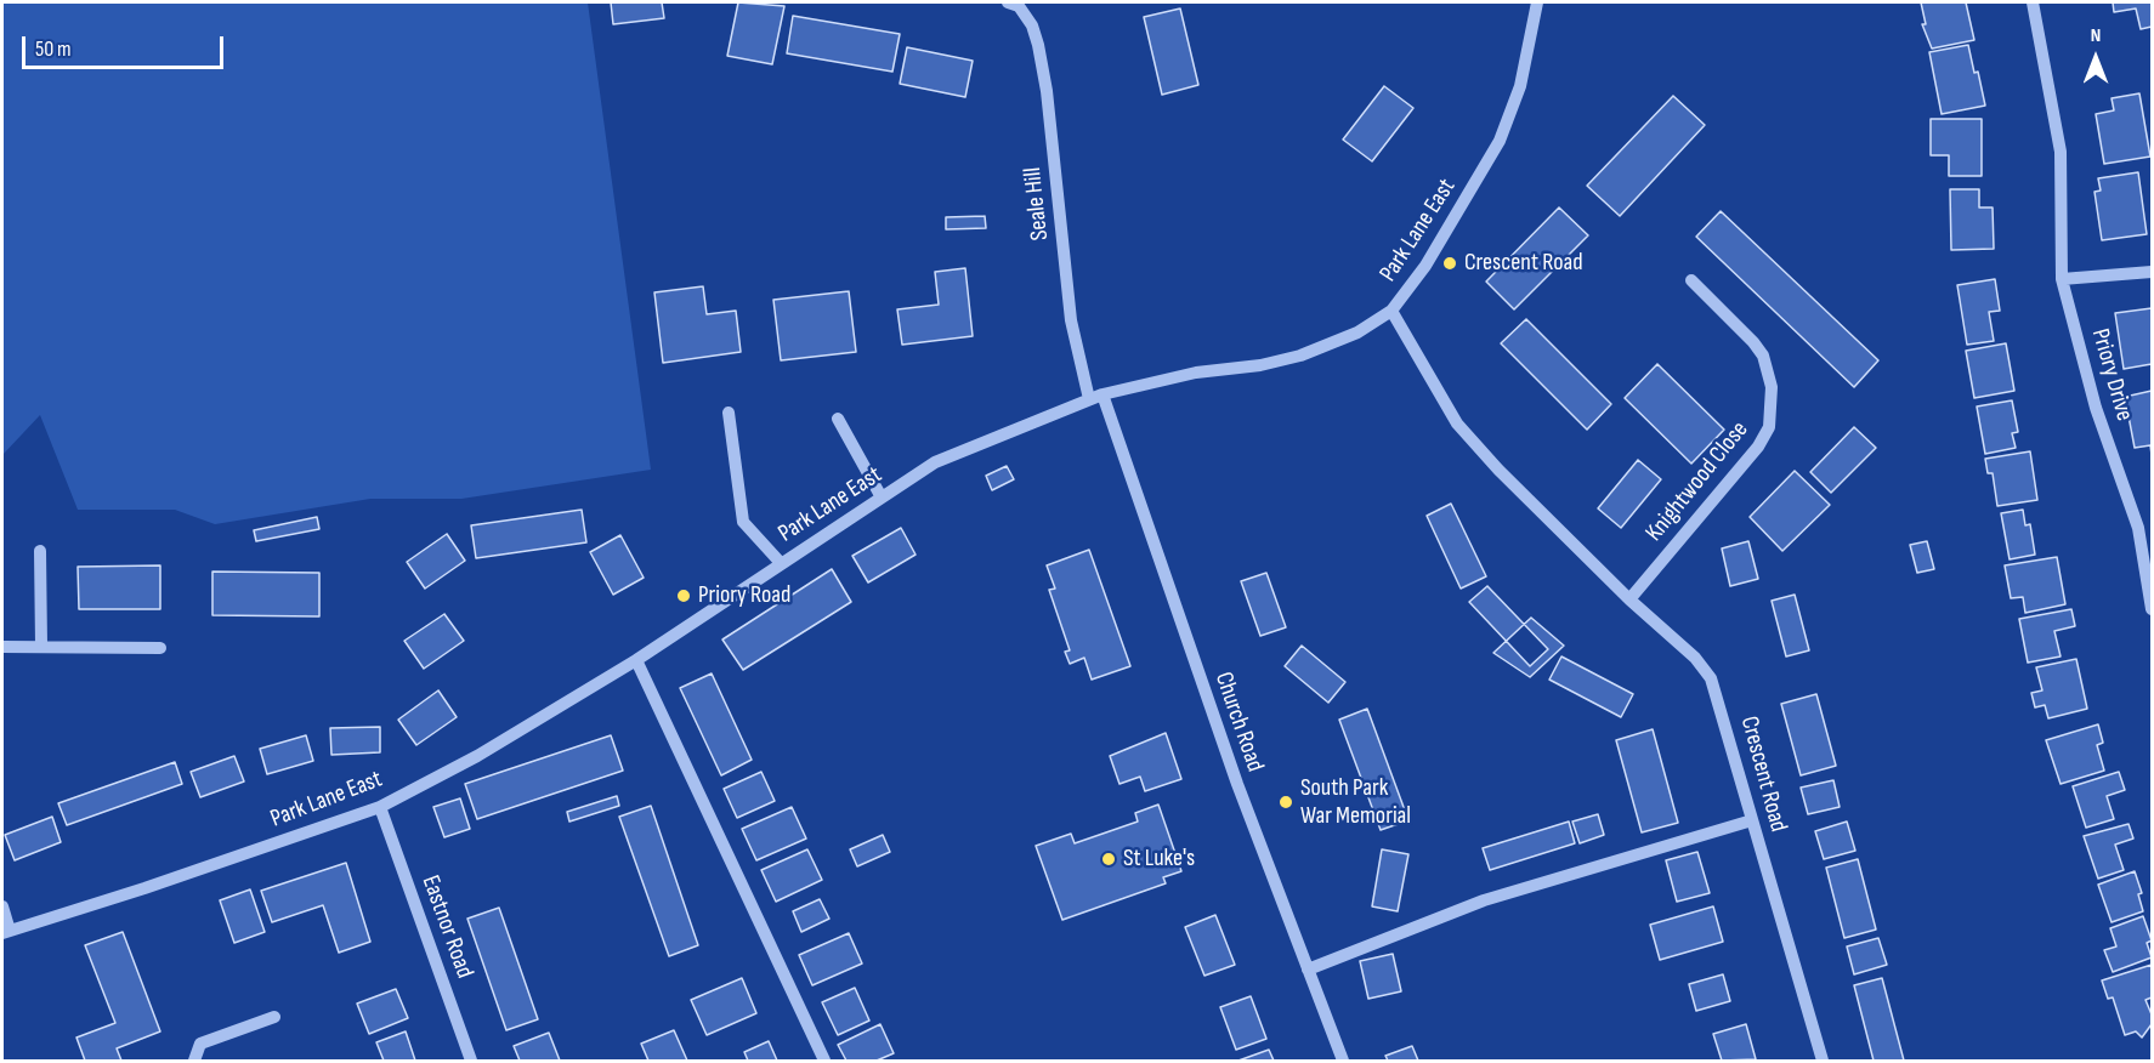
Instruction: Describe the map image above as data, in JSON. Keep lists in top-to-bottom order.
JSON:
{
  "streets": {
    "street": [
      "Seale Hill",
      "Park Lane East",
      "Priory Drive",
      "Knightwood Close",
      "Church Road",
      "Crescent Road",
      "Eastnor Road"
    ]
  },
  "crossings": [
    ["Seale Hill", "Park Lane East"],
    ["Seale Hill", "Church Road"],
    ["Park Lane East", "Church Road"],
    ["Park Lane East", "Crescent Road"],
    ["Park Lane East", "Eastnor Road"],
    ["Knightwood Close", "Crescent Road"]
  ],
  "places": [
    "Crescent Road",
    "Priory Road",
    "South Park War Memorial",
    "St Luke's"
  ],
  "scale_bar": "50 m",
  "north": "top"
}
